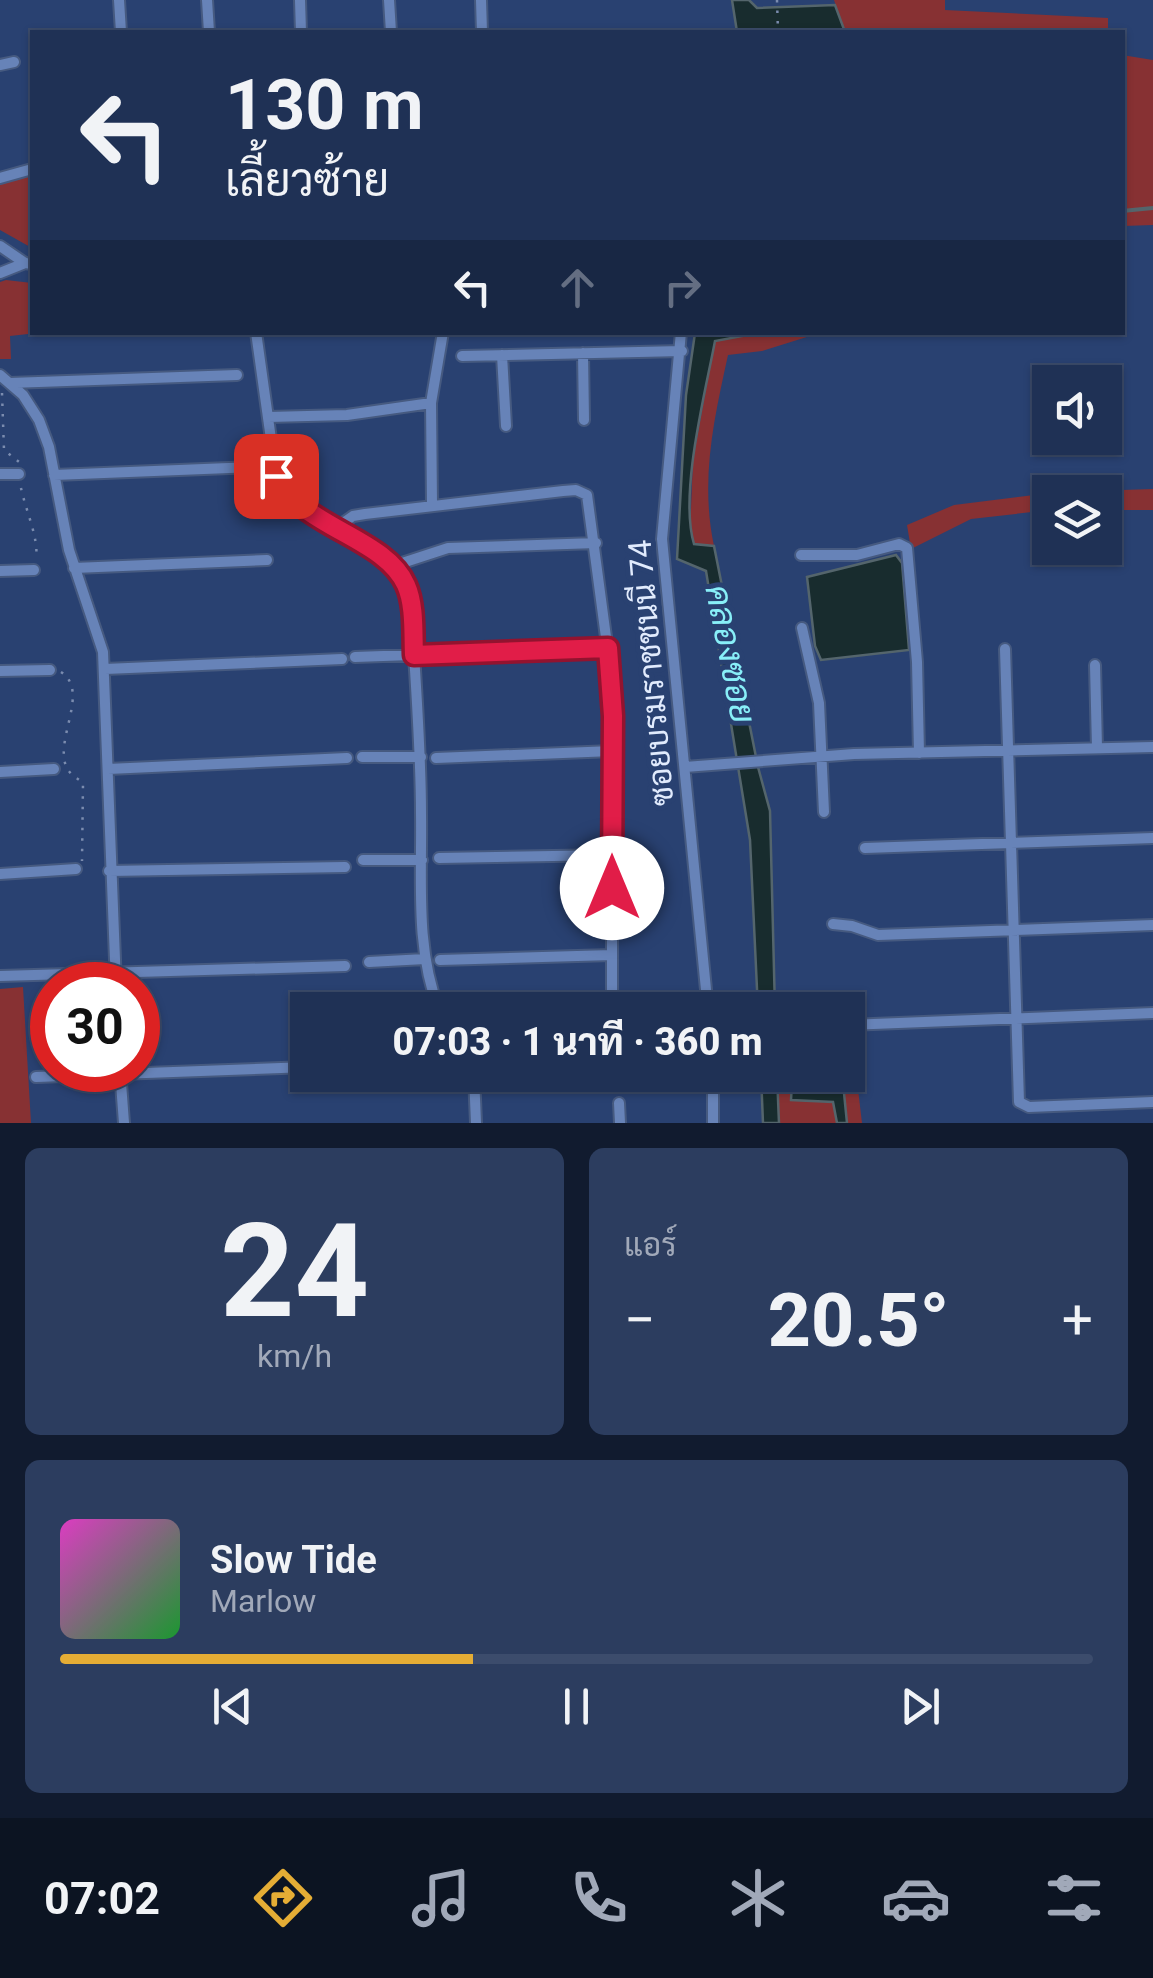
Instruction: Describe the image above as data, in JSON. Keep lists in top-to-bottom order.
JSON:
{
  "streets": {
    "street": ["ซอยบรมราชชนนี 74"]
  },
  "water": ["คลองซอย"],
  "page": {
    "turn": ["130 m", "เลี้ยวซ้าย"],
    "limit": "30",
    "trip": "07:03 · 1 นาที · 360 m",
    "tile": [
      ["24", "km/h"],
      "แอร์"
    ],
    "heat": ["−", "20.5°", "+"],
    "song": ["Slow Tide", "Marlow"],
    "tabs": "07:02"
  }
}
